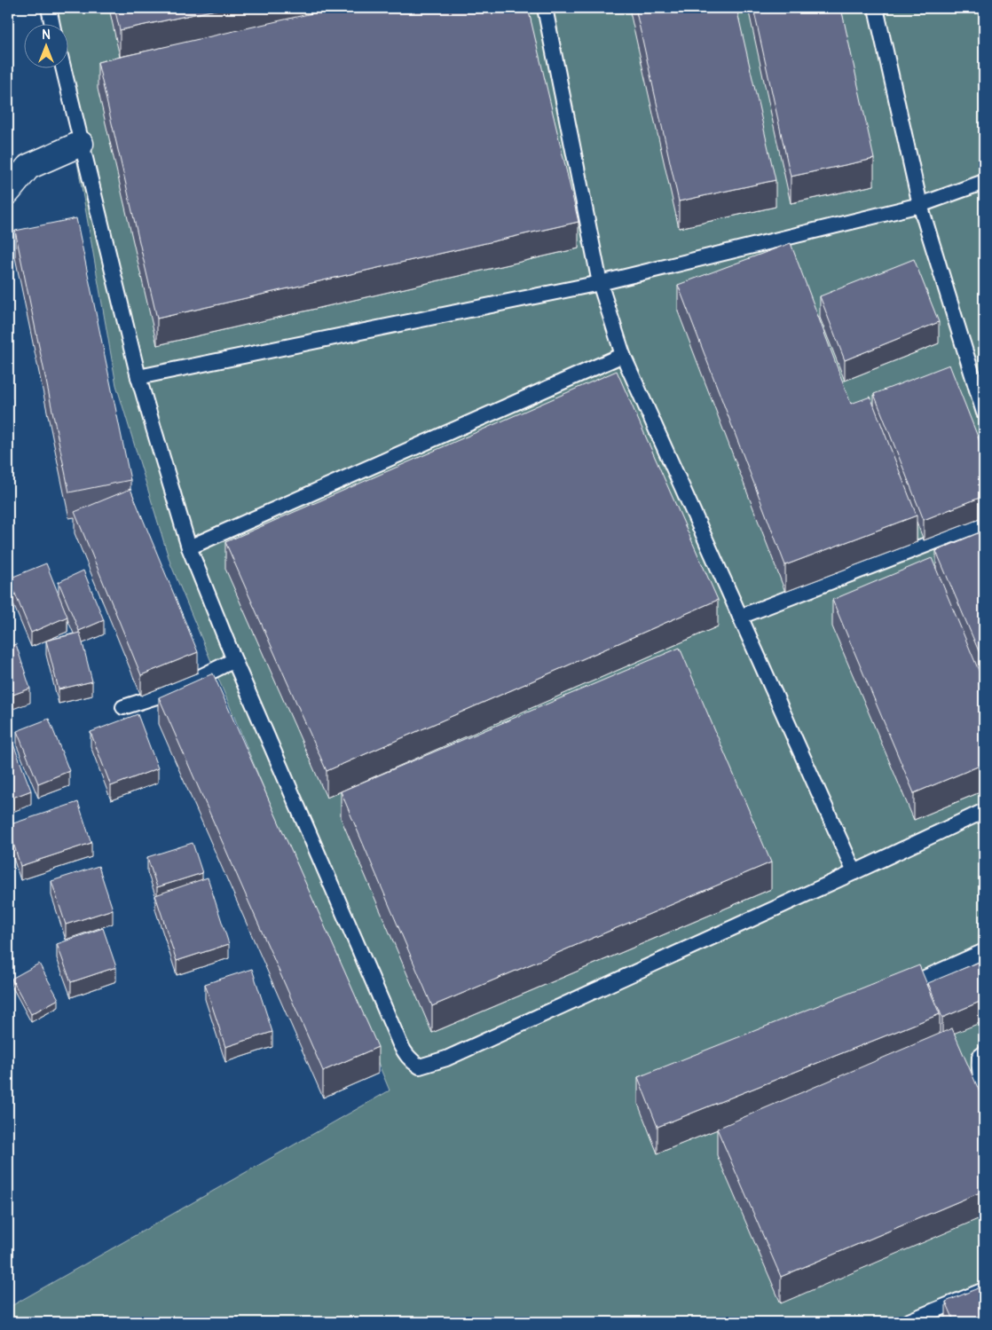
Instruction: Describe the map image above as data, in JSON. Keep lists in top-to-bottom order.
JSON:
{
  "north": "top"
}
